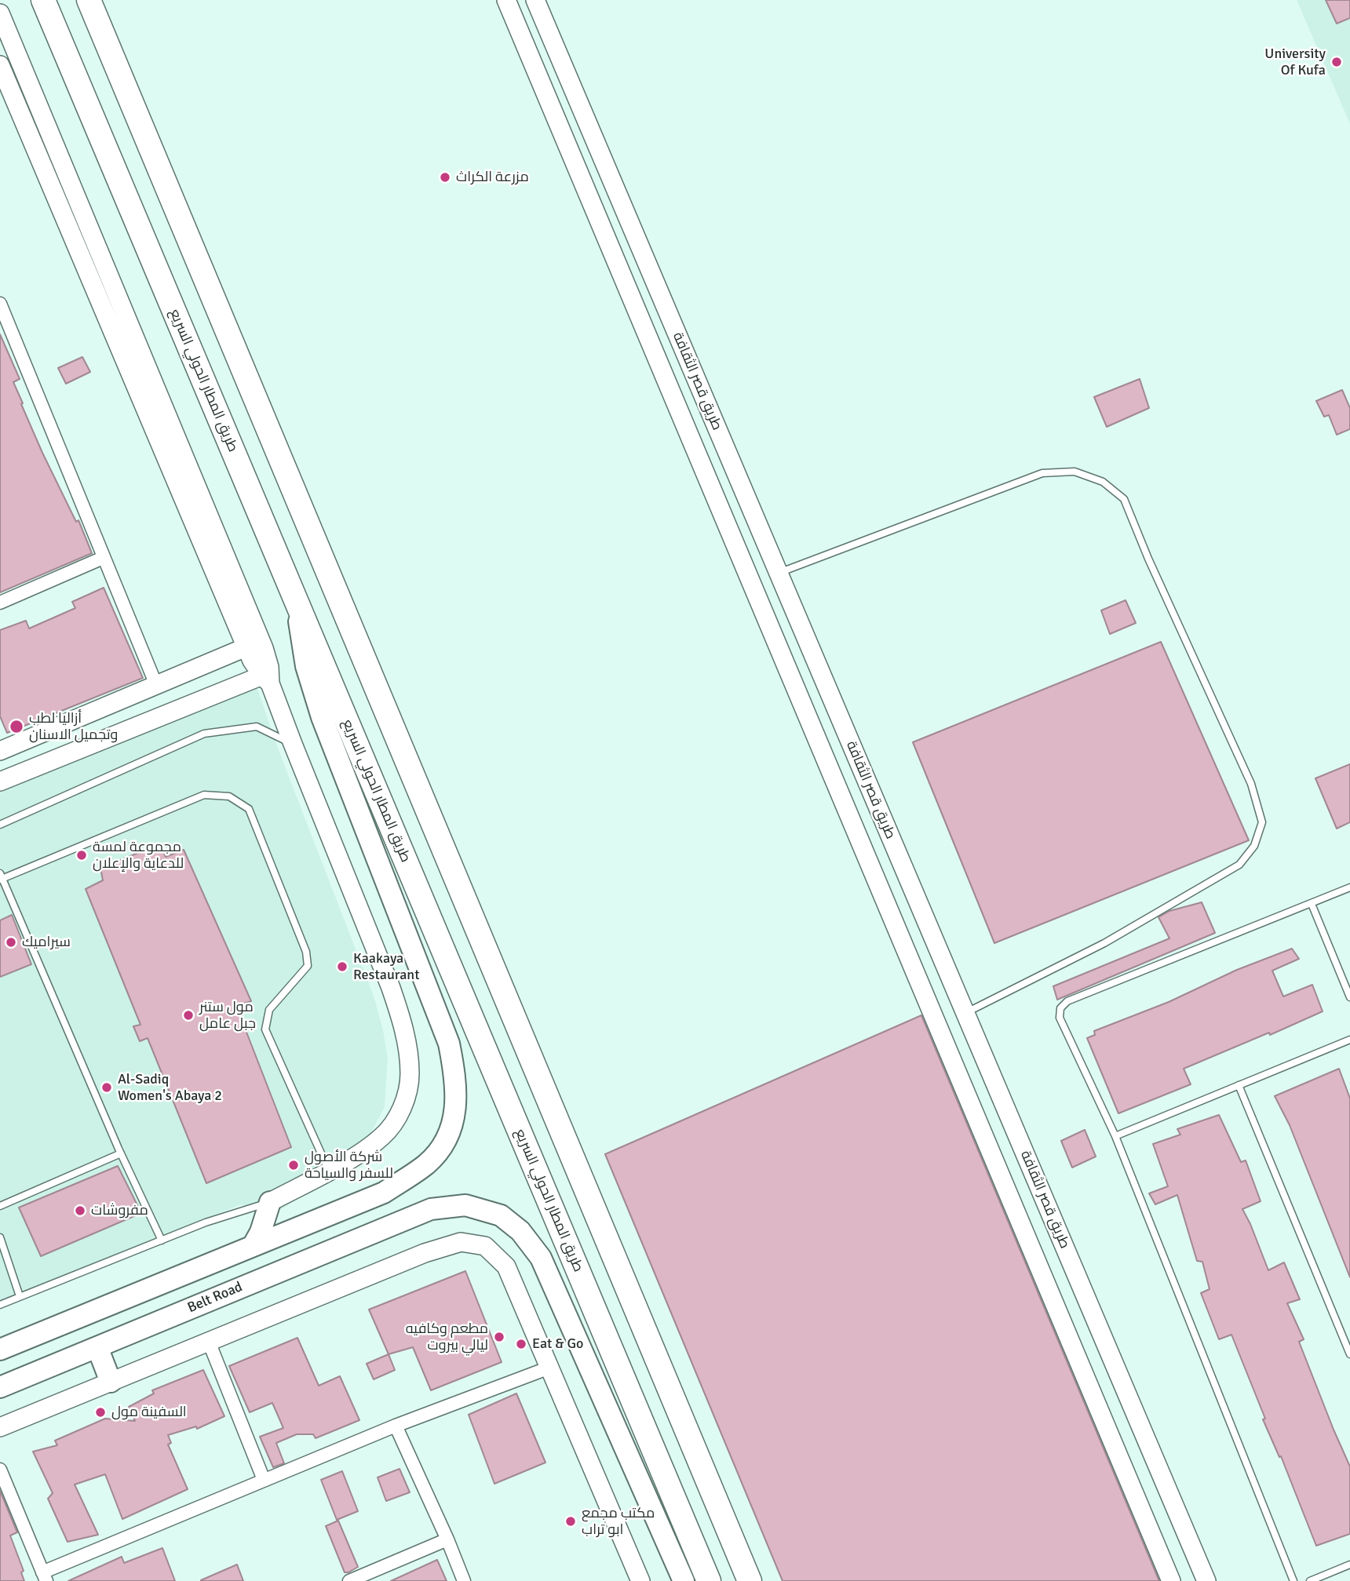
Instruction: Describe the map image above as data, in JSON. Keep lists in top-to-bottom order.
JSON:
{
  "streets": {
    "highway": ["طريق المطار الحولي السريع"],
    "main road": ["Belt Road"],
    "street": ["طريق قصر الثقافة"]
  },
  "places": [
    "University Of Kufa",
    "مزرعة الكراث",
    "أزاليا لطب وتجميل الاسنان",
    "مجموعة لمسة للدعاية والإعلان",
    "سيراميك",
    "Kaakaya Restaurant",
    "مول ستنر جبل عامل",
    "Al-Sadiq Women's Abaya 2",
    "شركة الأصول للسفر والسياحة",
    "مفروشات",
    "مطعم وكافيه ليالي بيروت",
    "Eat & Go",
    "السفينة مول",
    "مكتب مجمع ابو تراب"
  ]
}
